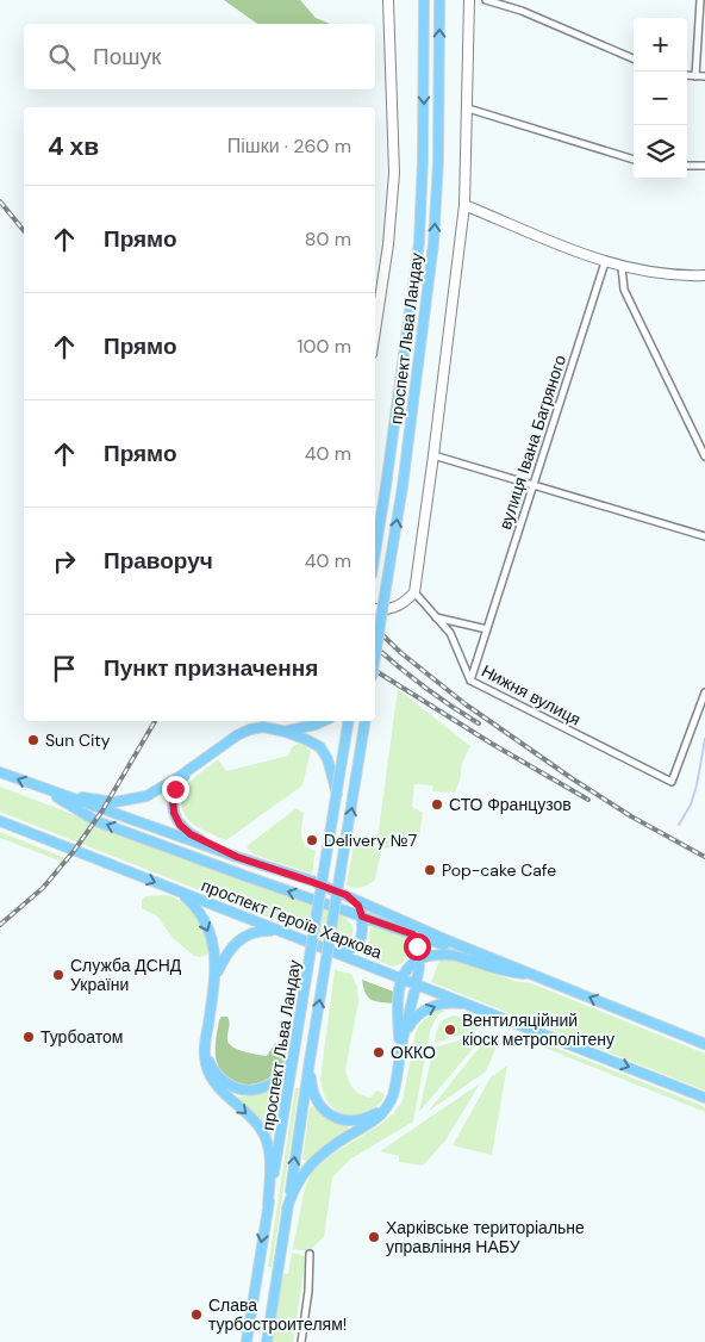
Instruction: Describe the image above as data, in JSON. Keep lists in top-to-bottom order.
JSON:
{
  "streets": {
    "main road": ["проспект Льва Ландау", "проспект Героїв Харкова"],
    "street": ["вулиця Івана Багряного", "Нижня вулиця"]
  },
  "crossings": [
    ["вулиця Івана Багряного", "Нижня вулиця"]
  ],
  "places": [
    "Sun City",
    "СТО Французов",
    "Delivery №7",
    "Pop-cake Cafe",
    "Служба ДСНД України",
    "Вентиляційний кіоск метрополітену",
    "Турбоатом",
    "ОККО",
    "Харківське територіальне управління НАБУ",
    "Слава турбостроителям!"
  ],
  "page": {
    "map_buttons": ["+", "−"],
    "search": "Пошук",
    "heading": ["4 хв", "Пішки · 260 m"],
    "list": [
      ["Прямо", "80 m"],
      ["Прямо", "100 m"],
      ["Прямо", "40 m"],
      ["Праворуч", "40 m"],
      "Пункт призначення"
    ]
  }
}
